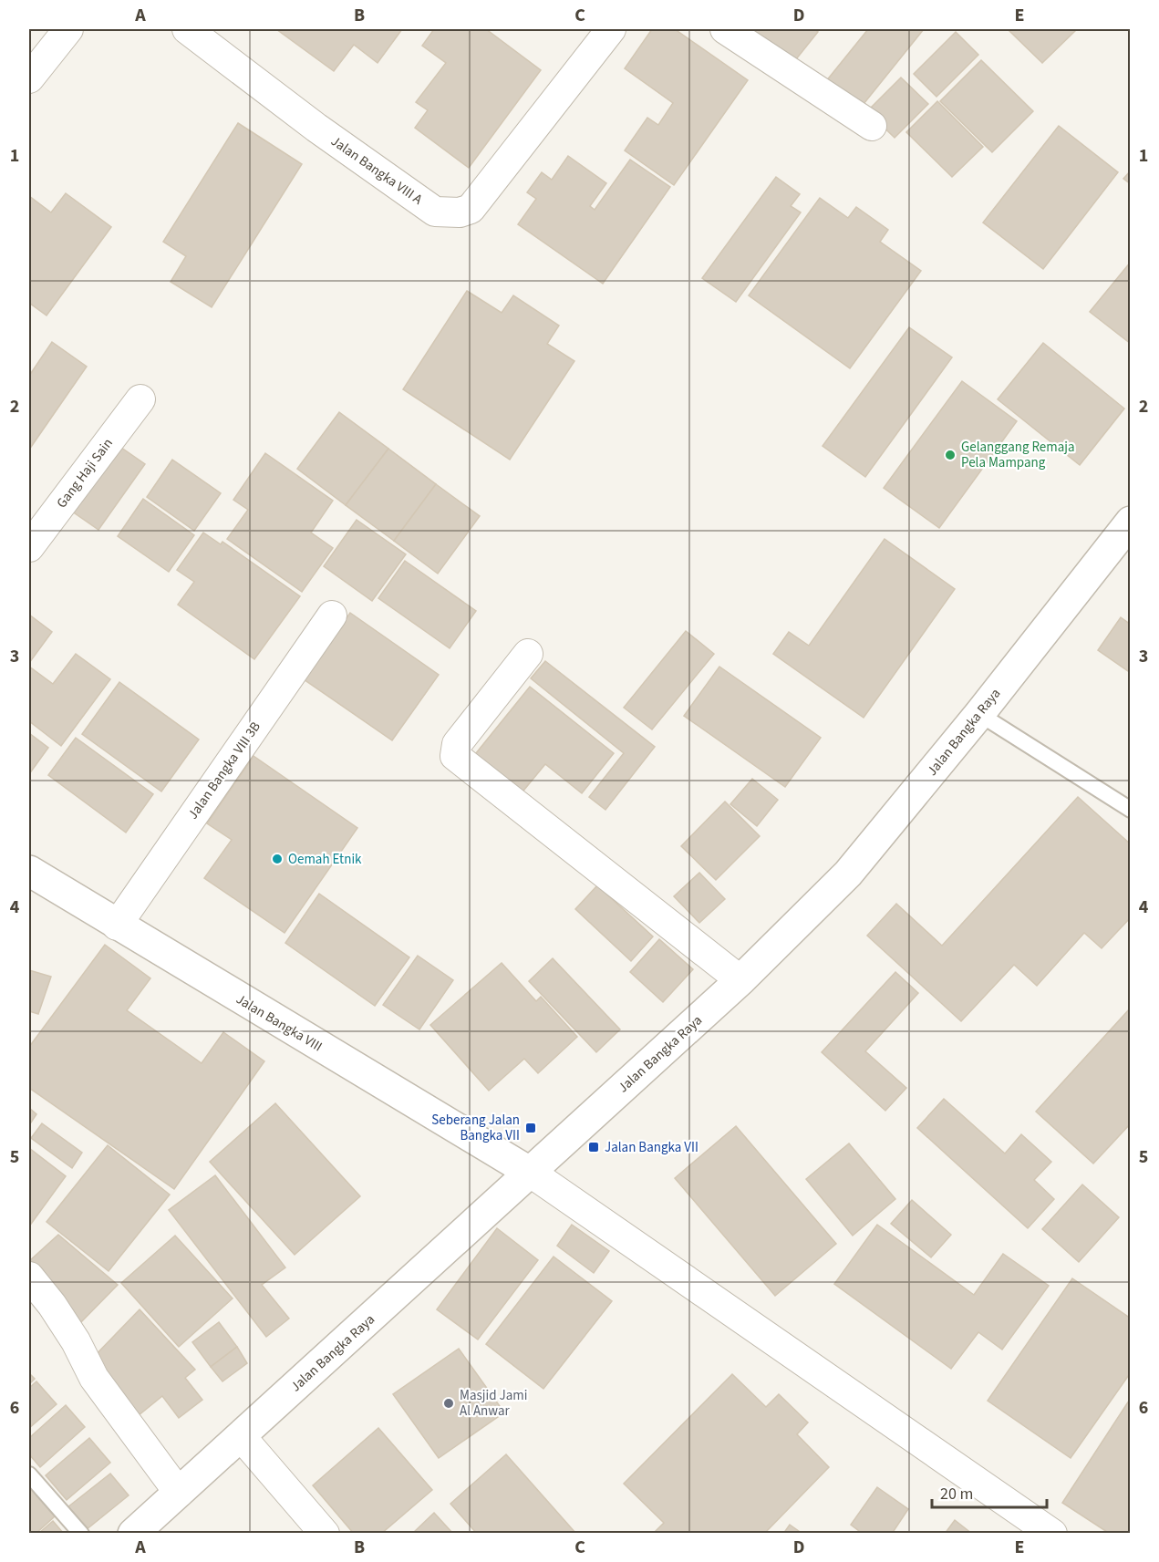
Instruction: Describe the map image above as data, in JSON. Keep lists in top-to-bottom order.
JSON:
{
  "streets": {
    "street": [
      "Jalan Bangka VIII A",
      "Gang Haji Sain",
      "Jalan Bangka Raya",
      "Jalan Bangka VIII 3B",
      "Jalan Bangka VIII"
    ]
  },
  "crossings": [
    ["Jalan Bangka Raya", "Jalan Bangka VIII"],
    ["Jalan Bangka VIII 3B", "Jalan Bangka VIII"]
  ],
  "places": {
    "other": ["Gelanggang Remaja Pela Mampang", "Oemah Etnik", "Masjid Jami Al Anwar"],
    "transit": ["Seberang Jalan Bangka VII", "Jalan Bangka VII"]
  },
  "scale_bar": "20 m",
  "grid": {
    "columns": [
      "A",
      "B",
      "C",
      "D",
      "E"
    ],
    "rows": [
      "1",
      "2",
      "3",
      "4",
      "5",
      "6"
    ]
  }
}
